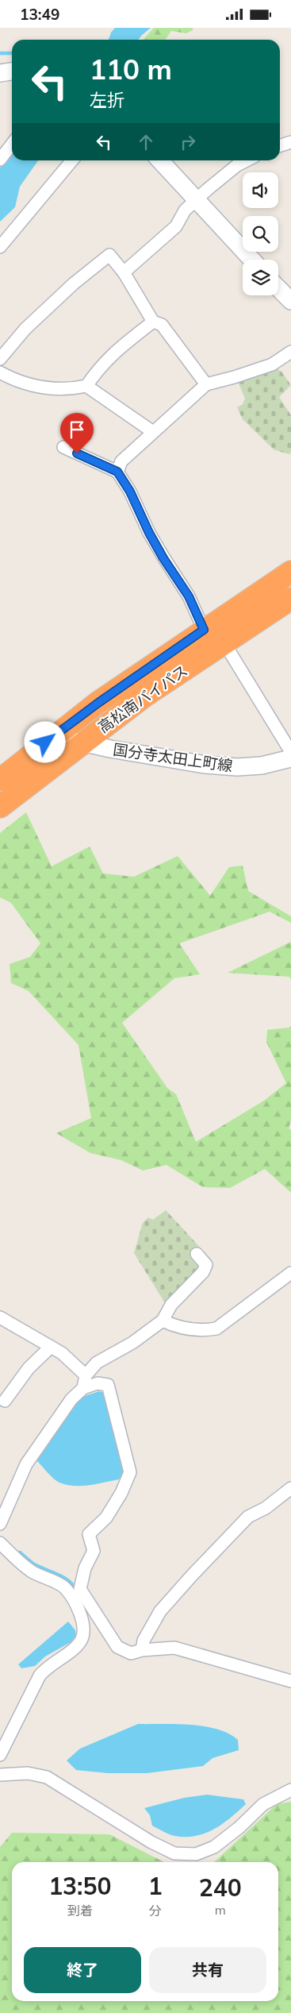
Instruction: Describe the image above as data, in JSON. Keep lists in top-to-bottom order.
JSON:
{
  "streets": {
    "highway": ["高松南バイパス"],
    "main road": ["国分寺太田上町線"]
  },
  "crossings": [
    ["高松南バイパス", "国分寺太田上町線"]
  ],
  "page": {
    "status": "13:49",
    "turn": ["110 m", "左折"],
    "eta": [
      "13:50",
      "到着",
      "1",
      "分",
      "240",
      "m"
    ],
    "buttons": ["終了", "共有"]
  }
}
